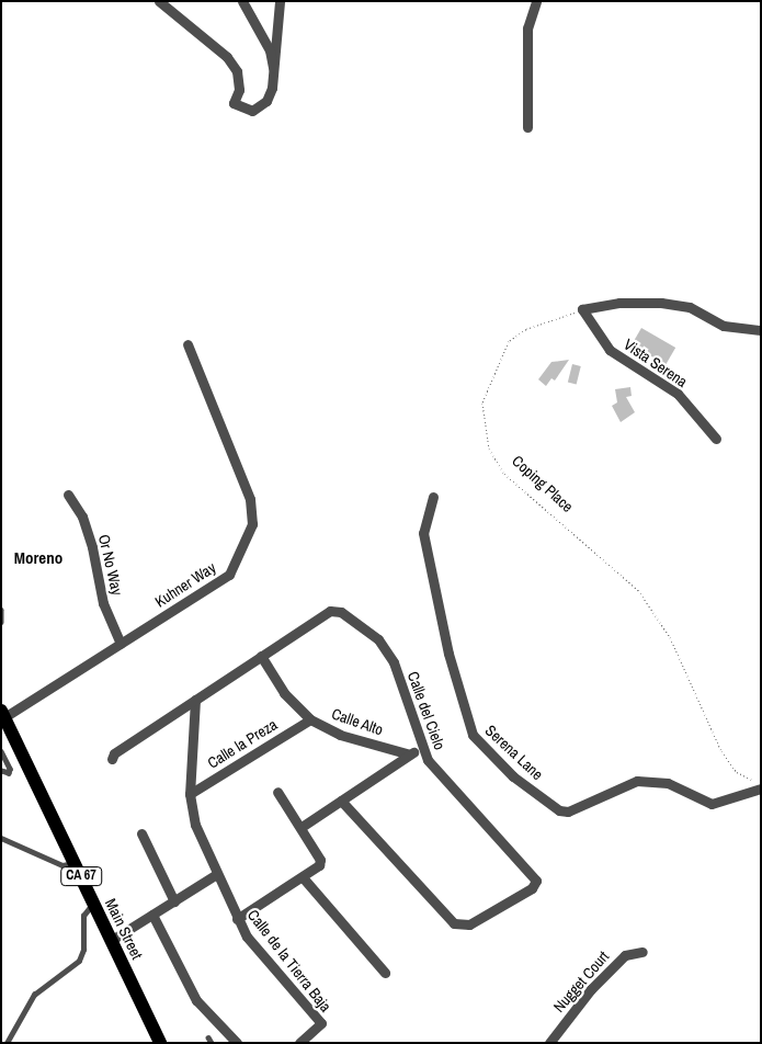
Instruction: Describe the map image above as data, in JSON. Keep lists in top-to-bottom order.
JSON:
{
  "streets": {
    "main road": ["CA 67", "Main Street"],
    "street": [
      "Vista Serena",
      "Or No Way",
      "Kuhner Way",
      "Calle del Cielo",
      "Calle Alto",
      "Calle la Preza",
      "Serena Lane",
      "Calle de la Tierra Baja",
      "Nugget Court"
    ],
    "path": ["Coping Place"]
  },
  "crossings": [
    ["Vista Serena", "Coping Place"],
    ["Or No Way", "Kuhner Way"],
    ["Kuhner Way", "Main Street"],
    ["Calle del Cielo", "Calle Alto"],
    ["Calle del Cielo", "Calle de la Tierra Baja"],
    ["Calle Alto", "Calle la Preza"],
    ["Calle la Preza", "Calle de la Tierra Baja"]
  ],
  "districts": ["Moreno"]
}
